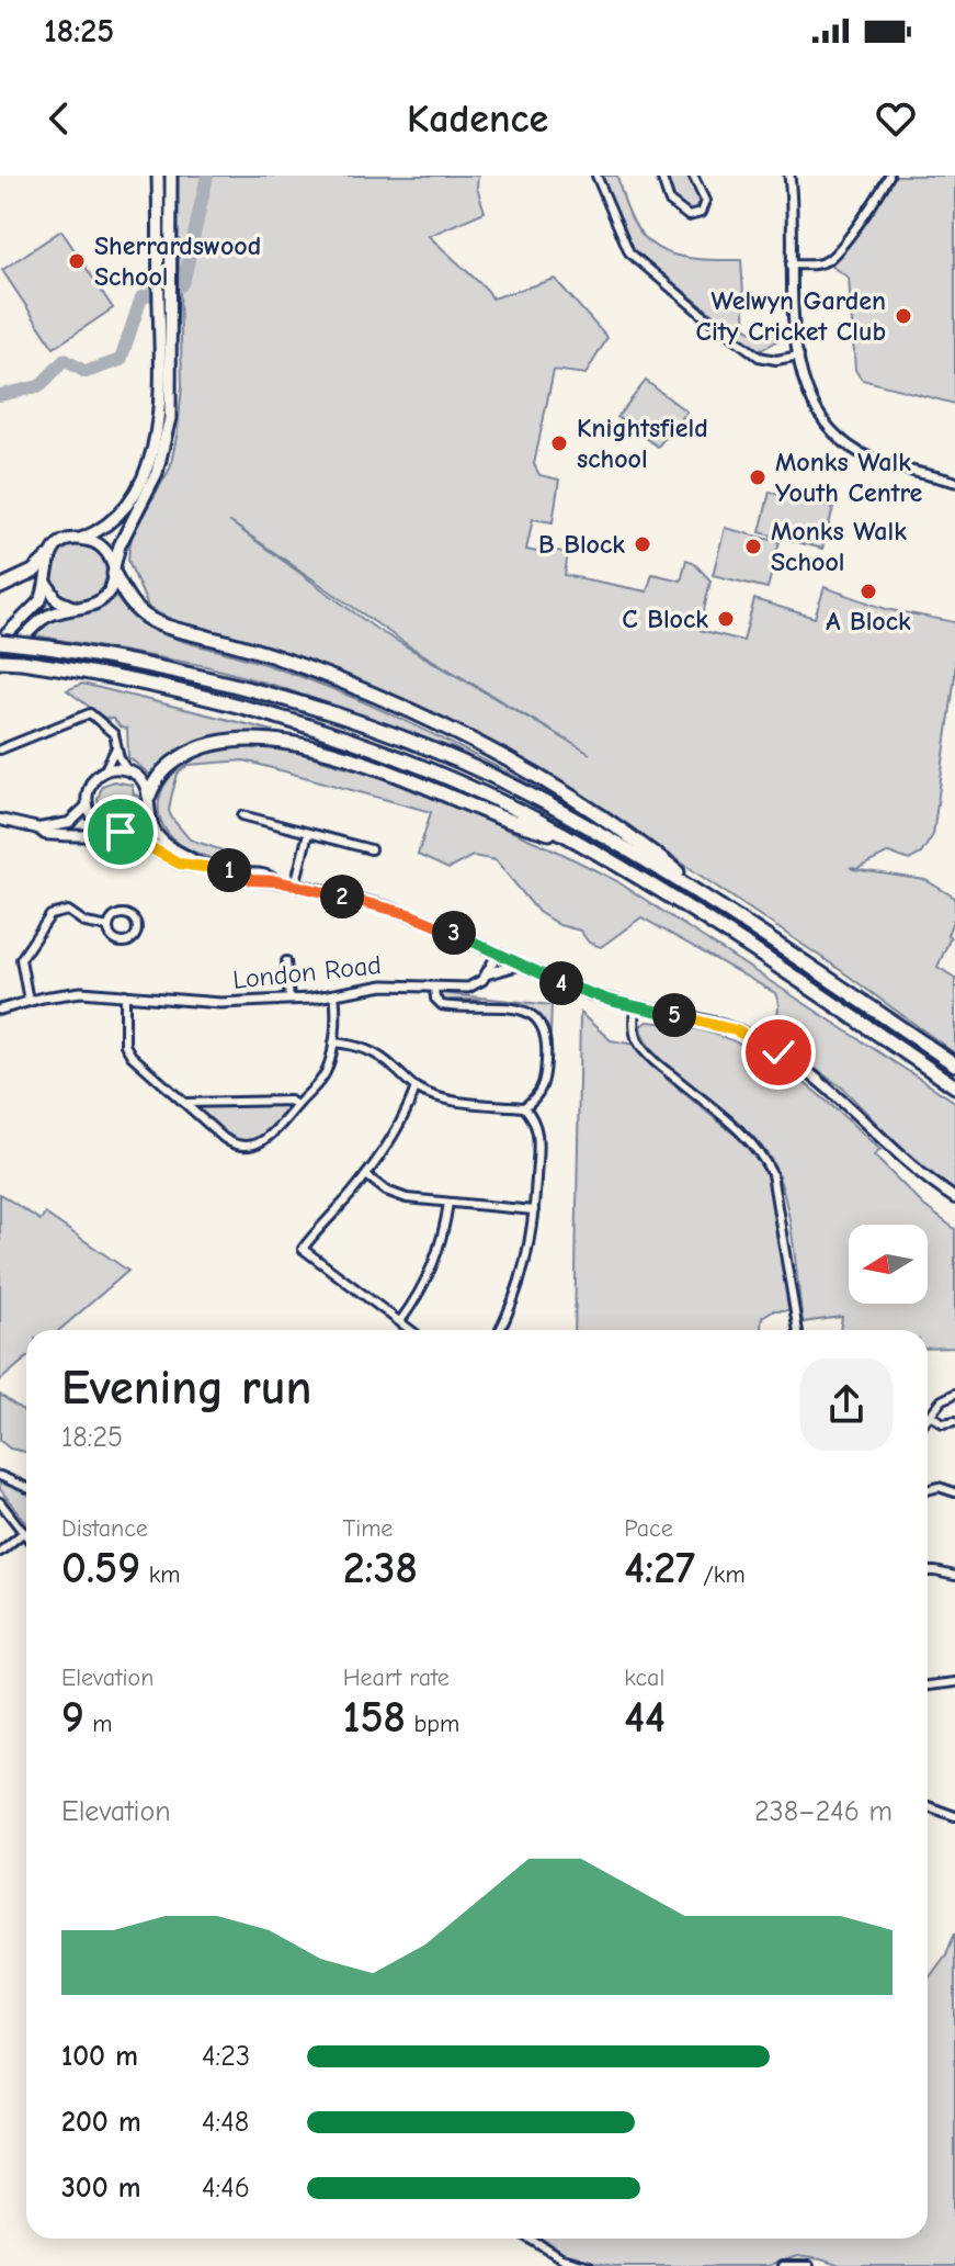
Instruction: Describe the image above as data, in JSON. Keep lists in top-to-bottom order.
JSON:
{
  "streets": {
    "street": ["London Road"]
  },
  "places": [
    "Sherrardswood School",
    "Welwyn Garden City Cricket Club",
    "Knightsfield school",
    "Monks Walk Youth Centre",
    "B Block",
    "Monks Walk School",
    "A Block",
    "C Block"
  ],
  "north": "left",
  "page": {
    "status": "18:25",
    "header": "Kadence",
    "pins": [
      "1",
      "2",
      "3",
      "4",
      "5"
    ],
    "heading": ["Evening run", "18:25"],
    "stats": [
      ["Distance", "0.59 km"],
      ["Time", "2:38"],
      ["Pace", "4:27 /km"],
      ["Elevation", "9 m"],
      ["Heart rate", "158 bpm"],
      ["kcal", "44"]
    ],
    "chart": ["Elevation", "238–246 m"],
    "list": [
      {
        "name": "100 m",
        "note": "4:23"
      },
      {
        "name": "200 m",
        "note": "4:48"
      },
      {
        "name": "300 m",
        "note": "4:46"
      }
    ]
  }
}
